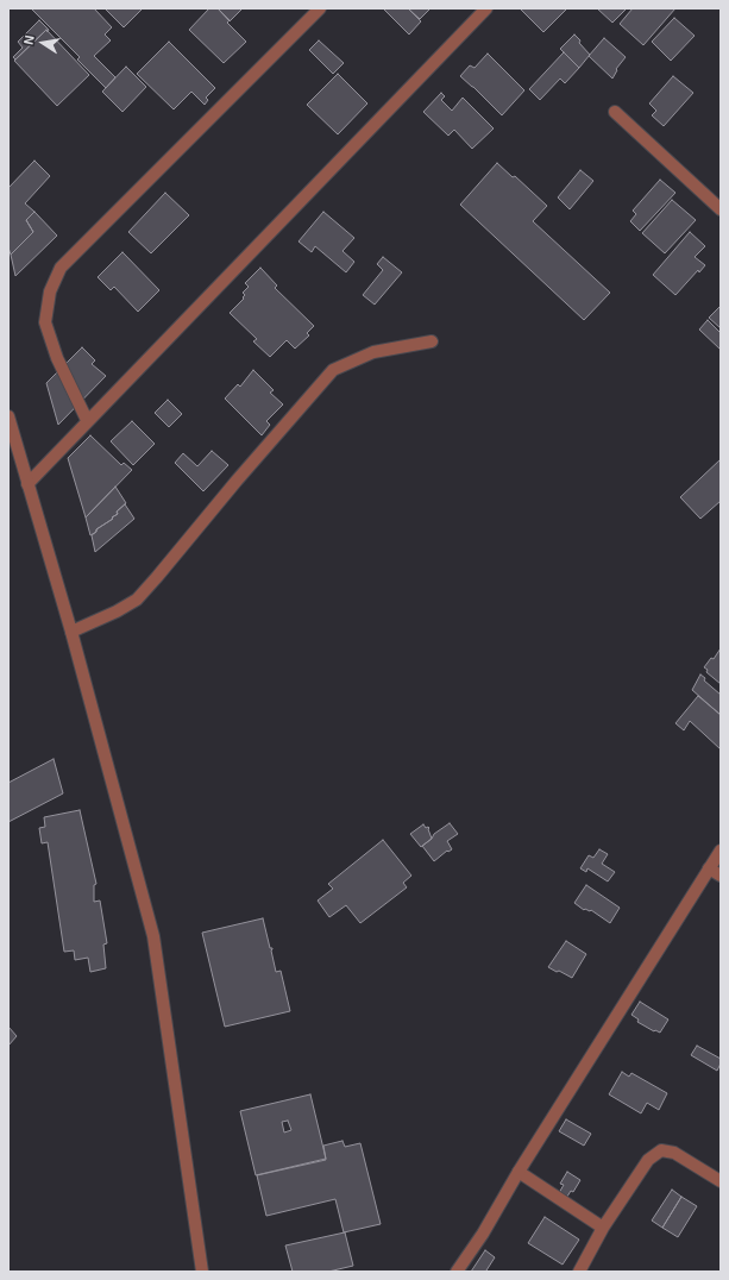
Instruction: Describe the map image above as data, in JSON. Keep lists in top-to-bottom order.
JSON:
{
  "north": "left"
}
